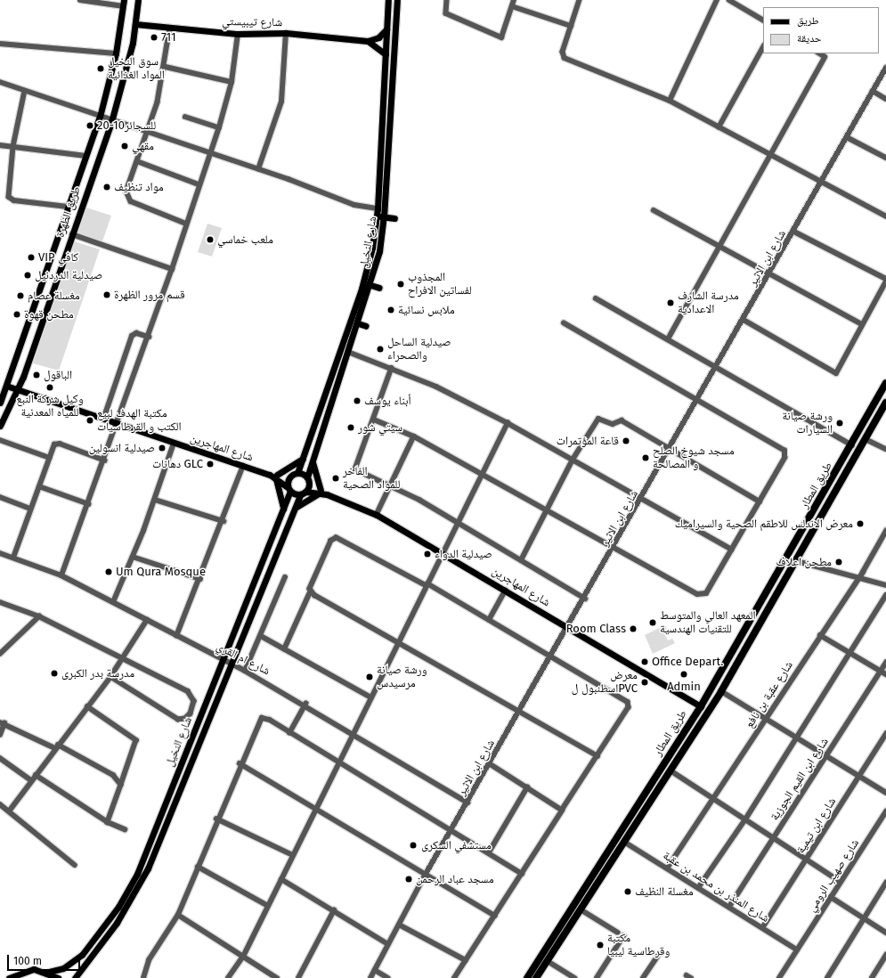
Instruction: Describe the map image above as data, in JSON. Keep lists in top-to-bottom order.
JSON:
{
  "streets": {
    "highway": ["طريق المطار"],
    "main road": [
      "شارع تيبيستي",
      "طريق الظهرة",
      "شارع النخيل",
      "شارع المهاجرين"
    ],
    "street": [
      "شارع ابن الاثير",
      "شارع ام القري",
      "شارع عقبة بن نافع",
      "شارع ابن القيم الجوزية",
      "شارع ابن تيمية",
      "شارع صهيب الرومي",
      "شارع المنذر بن محمد بن عقبة"
    ]
  },
  "crossings": [
    ["شارع تيبيستي", "طريق الظهرة"],
    ["طريق الظهرة", "شارع المهاجرين"],
    ["شارع النخيل", "شارع المهاجرين"],
    ["شارع النخيل", "شارع ام القري"],
    ["شارع ابن الاثير", "شارع المهاجرين"],
    ["شارع ابن الاثير", "شارع ام القري"],
    ["شارع المهاجرين", "طريق المطار"],
    ["طريق المطار", "شارع المنذر بن محمد بن عقبة"],
    ["شارع عقبة بن نافع", "شارع المنذر بن محمد بن عقبة"],
    ["شارع ابن القيم الجوزية", "شارع المنذر بن محمد بن عقبة"],
    ["شارع ابن تيمية", "شارع المنذر بن محمد بن عقبة"],
    ["شارع صهيب الرومي", "شارع المنذر بن محمد بن عقبة"]
  ],
  "places": [
    "711",
    "سوق النخيل المواد الغذائية",
    "20-10للسجائر",
    "مقهي",
    "مواد تنظيف",
    "ملعب خماسي",
    "VIP كافي",
    "صيدلية الدردنيل",
    "المجذوب لفساتين الافراح",
    "قسم مرور الظهرة",
    "مغسلة عصام",
    "مدرسة الشارف الاعدادية",
    "ملابس نسائية",
    "مطحن قهوة",
    "صيدلية الساحل والصحراء",
    "الباقول",
    "وكيل شركة النبع للمياه المعدنية",
    "أبناء يوسف",
    "مكتبة الهدف لبيع الكتب و القرطاسيات",
    "ورشة صيانة السيارات",
    "سيتي شور",
    "قاعة المؤتمرات",
    "صيدلية انسولين",
    "مسجد شيوخ الصلح و المصالحة",
    "دهانات GLC",
    "الفاخر للمواد الصحية",
    "معرض الاندلس للاطقم الصحية والسيراميك",
    "صيدلية الدواء",
    "مطحن اعلاف",
    "Um Qura Mosque",
    "المعهد العالي والمتوسط للتقنيات الهندسية",
    "Room Class",
    "Office Depart.",
    "مدرسة بدر الكبرى",
    "Admin",
    "ورشة صيانة مرسيدس",
    "معرض اسطنبول لPVC",
    "مستشفي السكرى",
    "مسجد عباد الرحمن",
    "مغسلة النظيف",
    "مكتبة وقرطاسية ليبيا"
  ],
  "legend": ["طريق", "حديقة"],
  "scale_bar": "100 m"
}
